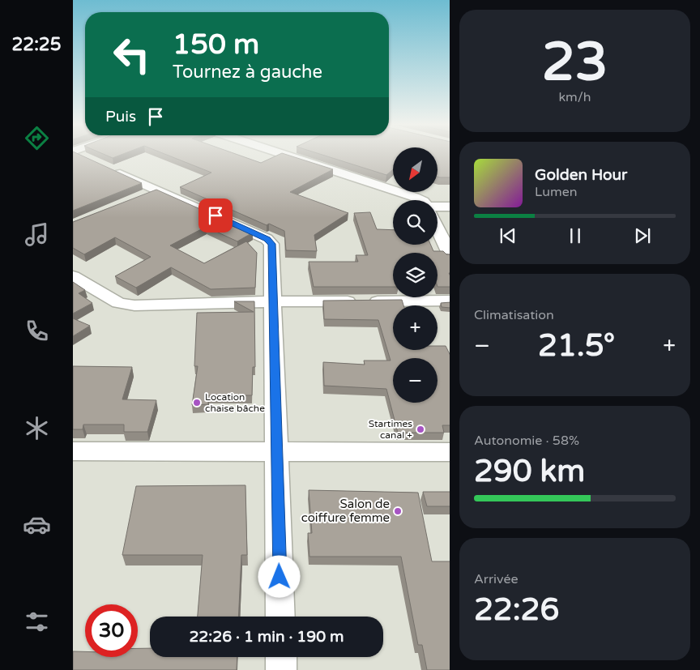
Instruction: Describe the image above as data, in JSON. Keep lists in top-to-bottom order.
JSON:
{
  "places": ["Location chaise bâche", "Startimes canal +", "Salon de coiffure femme"],
  "north": "bottom left",
  "page": {
    "tabs": "22:25",
    "tile": [
      ["23", "km/h"],
      "Climatisation",
      ["Autonomie · 58%", "290 km"],
      ["Arrivée", "22:26"]
    ],
    "turn": ["150 m", "Tournez à gauche"],
    "then": "Puis",
    "map_buttons": ["+", "−"],
    "song": ["Golden Hour", "Lumen"],
    "heat": ["−", "21.5°", "+"],
    "limit": "30",
    "trip": "22:26 · 1 min · 190 m"
  }
}
